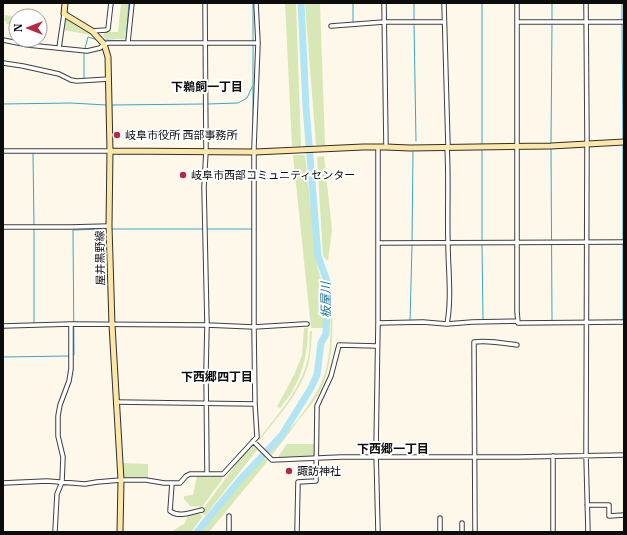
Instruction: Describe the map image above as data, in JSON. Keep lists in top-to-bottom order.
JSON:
{
  "streets": {
    "main road": ["屋井黒野線"]
  },
  "districts": ["下鵜飼一丁目", "下西郷四丁目", "下西郷一丁目"],
  "water": ["板屋川"],
  "places": ["岐阜市役所 西部事務所", "岐阜市西部コミュニティセンター", "諏訪神社"],
  "north": "left"
}
